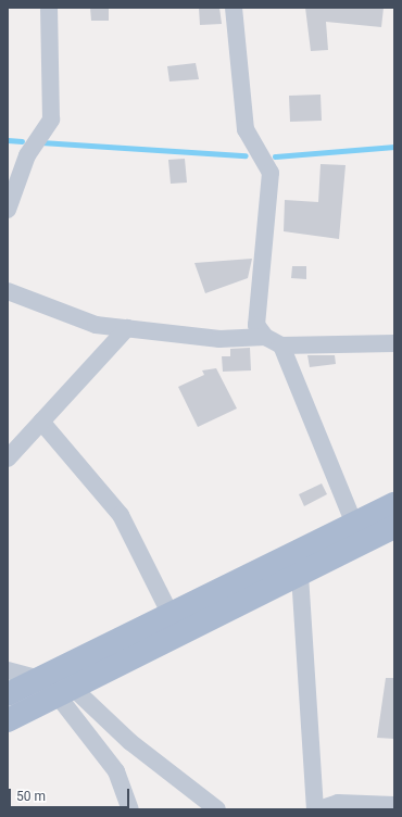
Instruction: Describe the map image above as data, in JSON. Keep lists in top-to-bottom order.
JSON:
{
  "scale_bar": "50 m"
}
